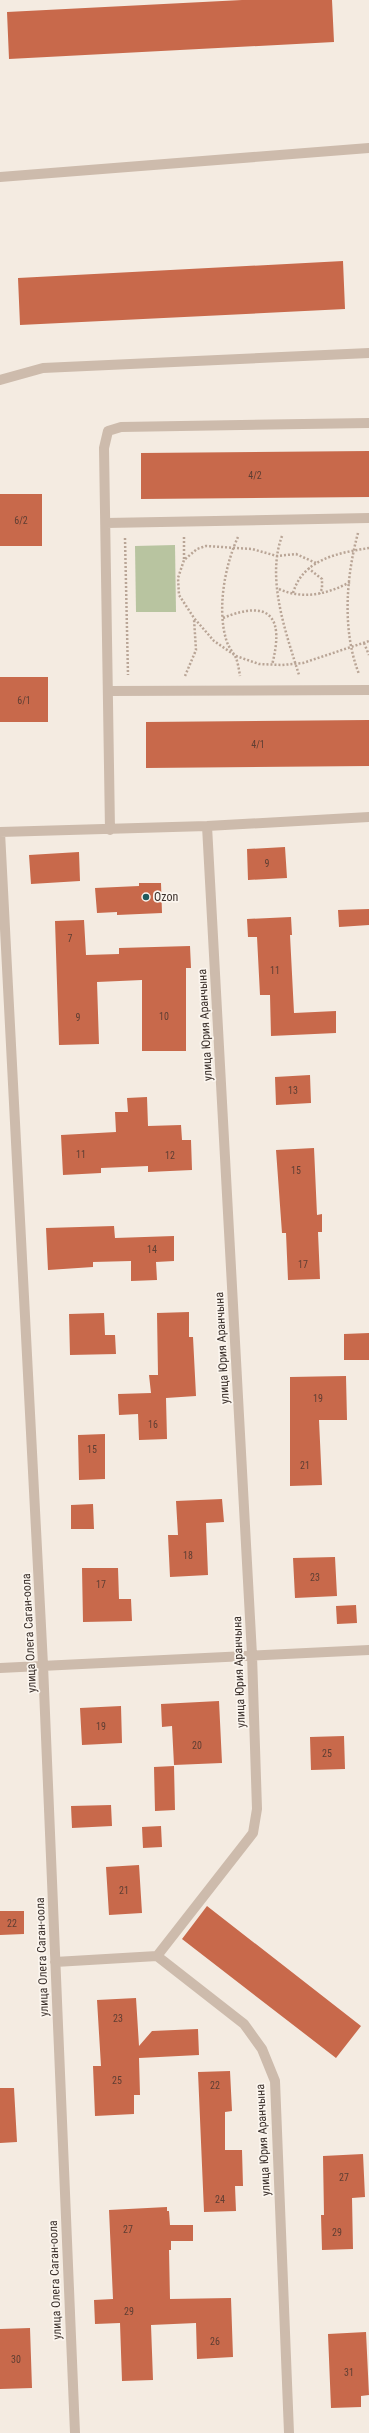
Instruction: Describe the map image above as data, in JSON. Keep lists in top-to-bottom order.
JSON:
{
  "streets": {
    "street": ["улица Юрия Аранчына", "улица Олега Саган-оола"]
  },
  "places": ["Ozon"],
  "house_numbers": [
    "4/2",
    "6/2",
    "6/1",
    "4/1",
    "9",
    "7",
    "11",
    "10",
    "9",
    "13",
    "11",
    "12",
    "15",
    "14",
    "17",
    "19",
    "16",
    "15",
    "21",
    "18",
    "23",
    "17",
    "19",
    "20",
    "25",
    "21",
    "22",
    "23",
    "25",
    "22",
    "27",
    "24",
    "27",
    "29",
    "29",
    "26",
    "30",
    "31"
  ]
}
